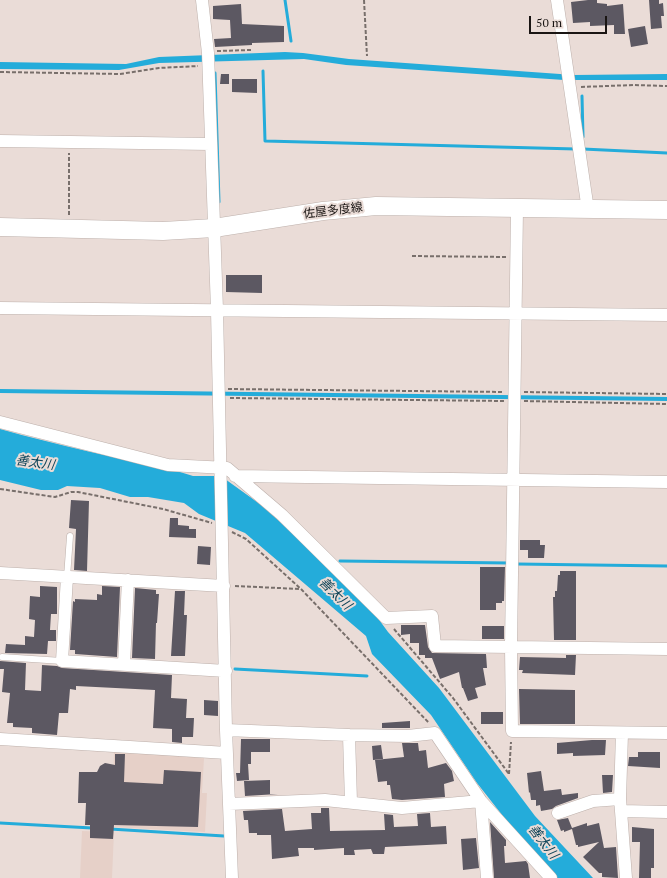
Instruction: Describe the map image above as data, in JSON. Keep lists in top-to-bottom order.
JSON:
{
  "streets": {
    "main road": ["佐屋多度線"]
  },
  "water": ["善太川"],
  "scale_bar": "50 m"
}
